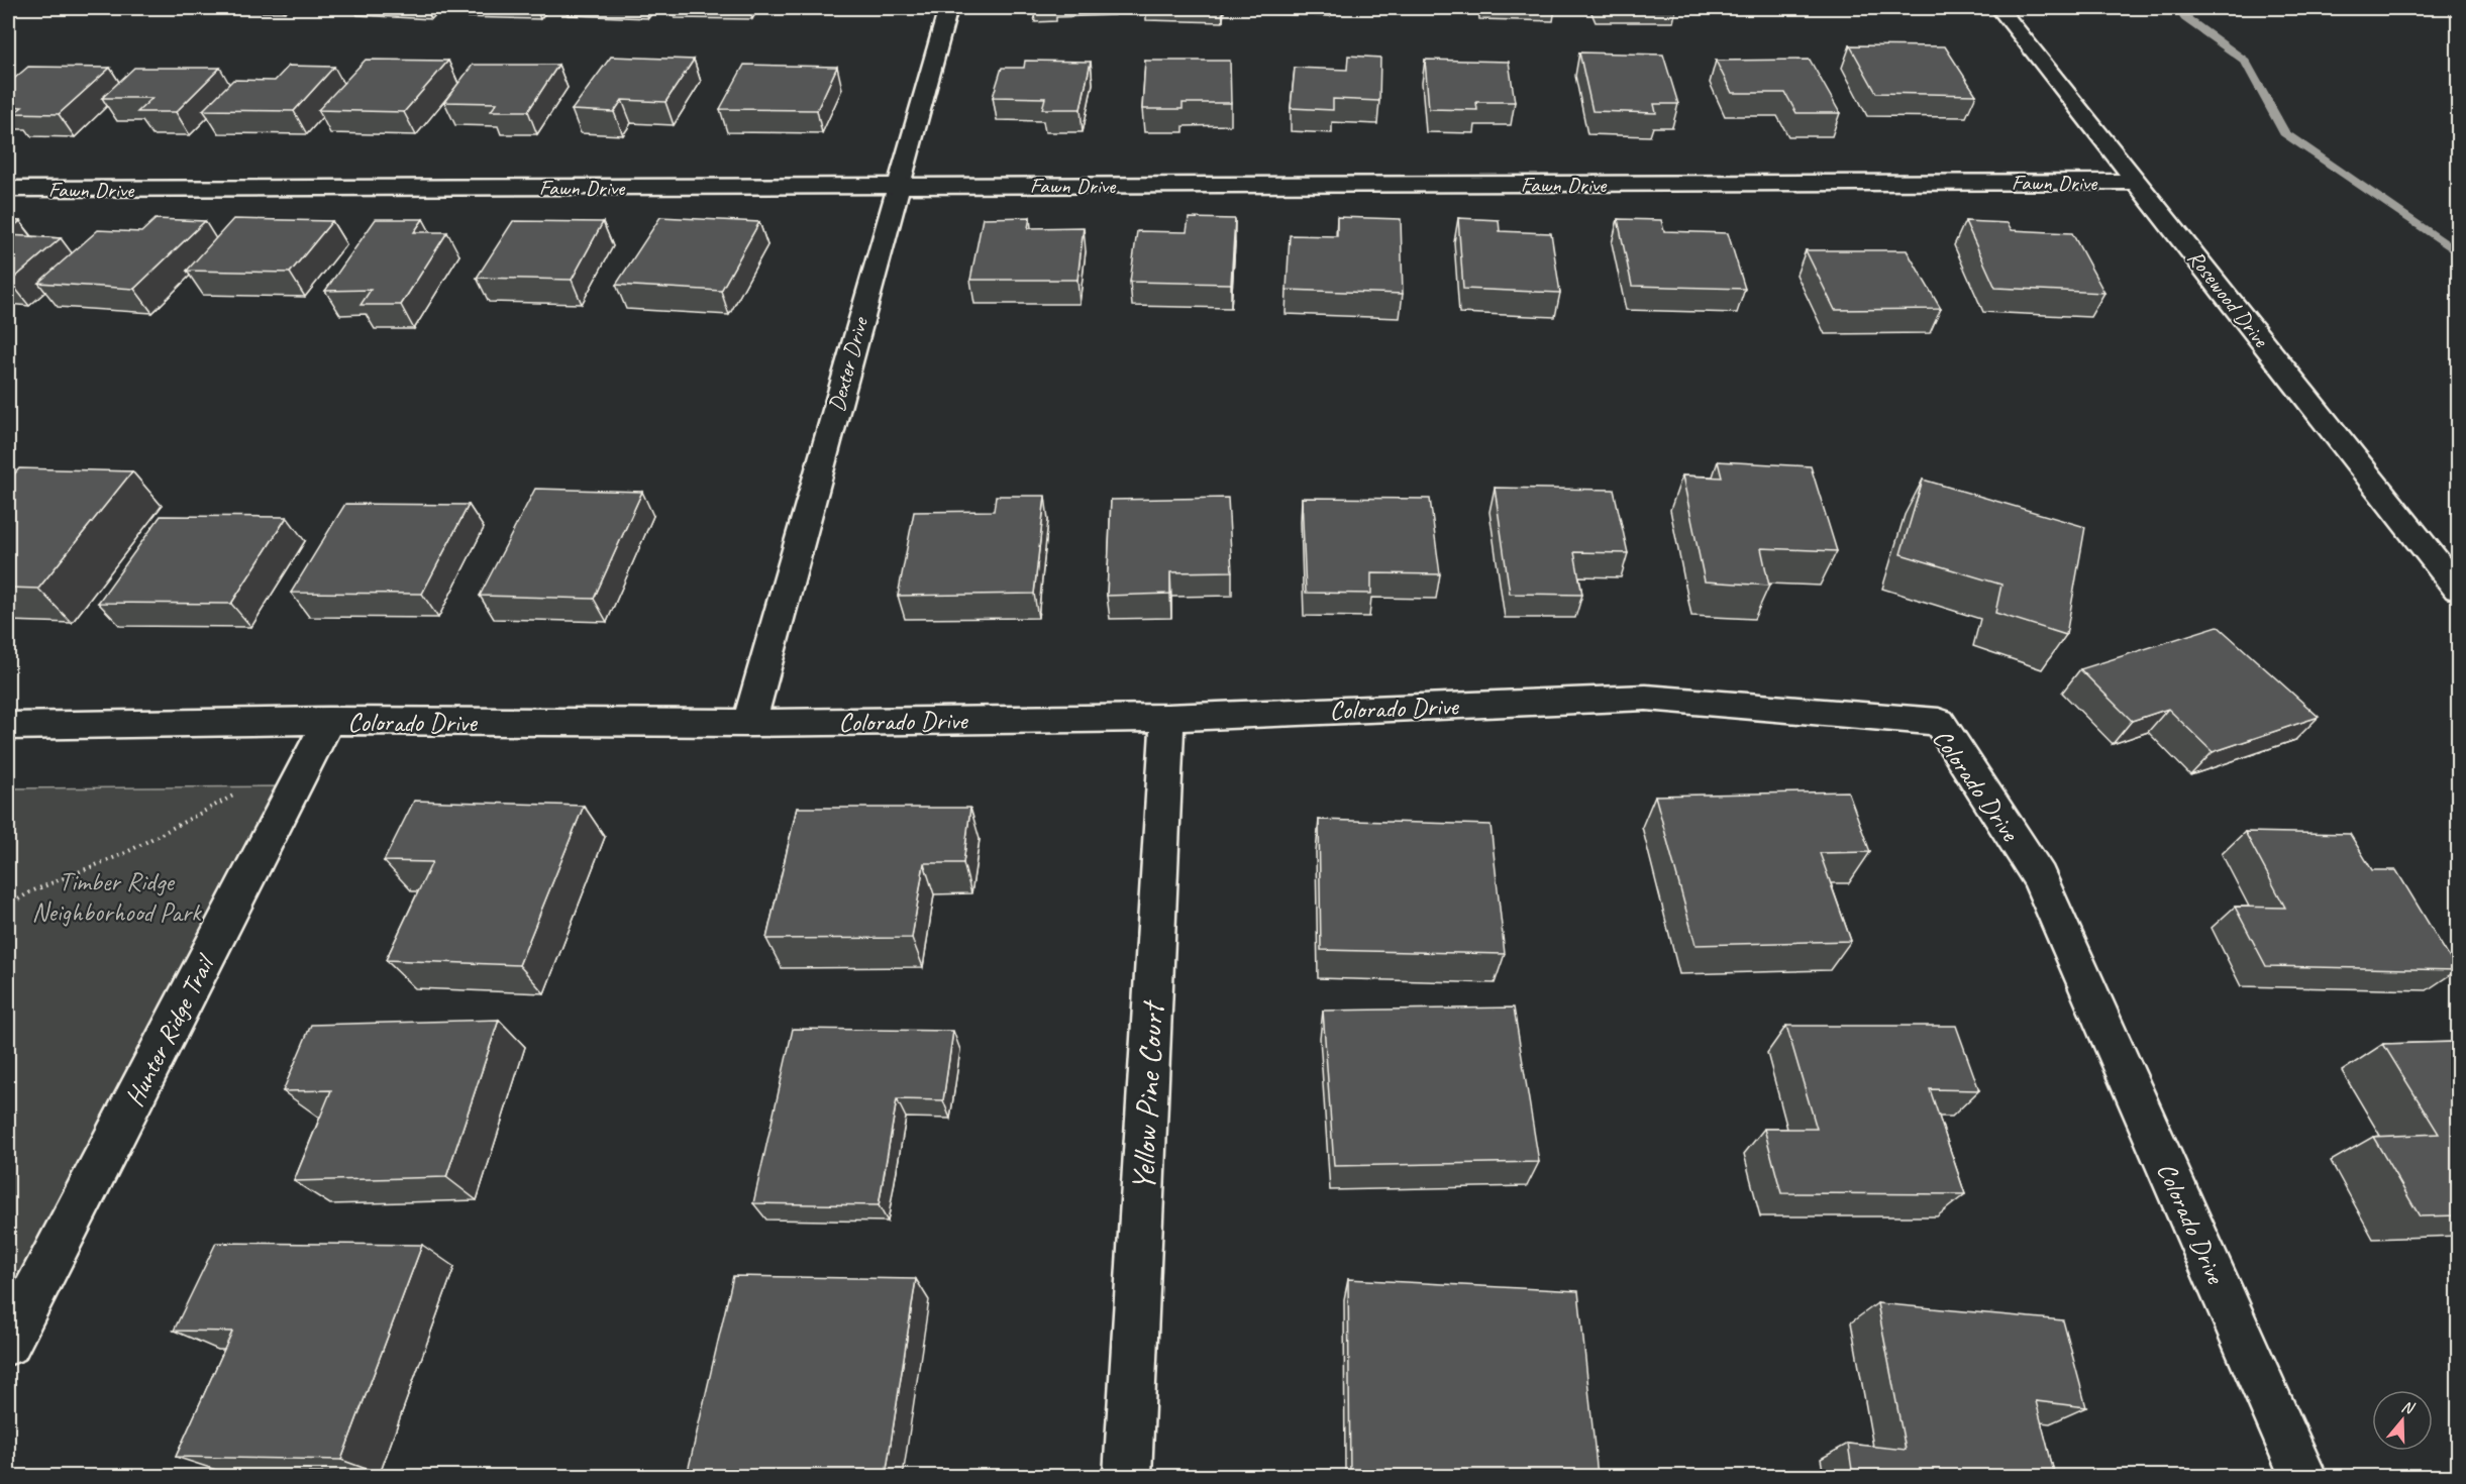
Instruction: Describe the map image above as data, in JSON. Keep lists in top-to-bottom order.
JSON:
{
  "streets": {
    "street": [
      "Fawn Drive",
      "Rosewood Drive",
      "Dexter Drive",
      "Colorado Drive",
      "Hunter Ridge Trail",
      "Yellow Pine Court"
    ]
  },
  "crossings": [
    ["Fawn Drive", "Rosewood Drive"],
    ["Fawn Drive", "Dexter Drive"],
    ["Dexter Drive", "Colorado Drive"],
    ["Colorado Drive", "Hunter Ridge Trail"],
    ["Colorado Drive", "Yellow Pine Court"]
  ],
  "parks": ["Timber Ridge Neighborhood Park"],
  "north": "top"
}
